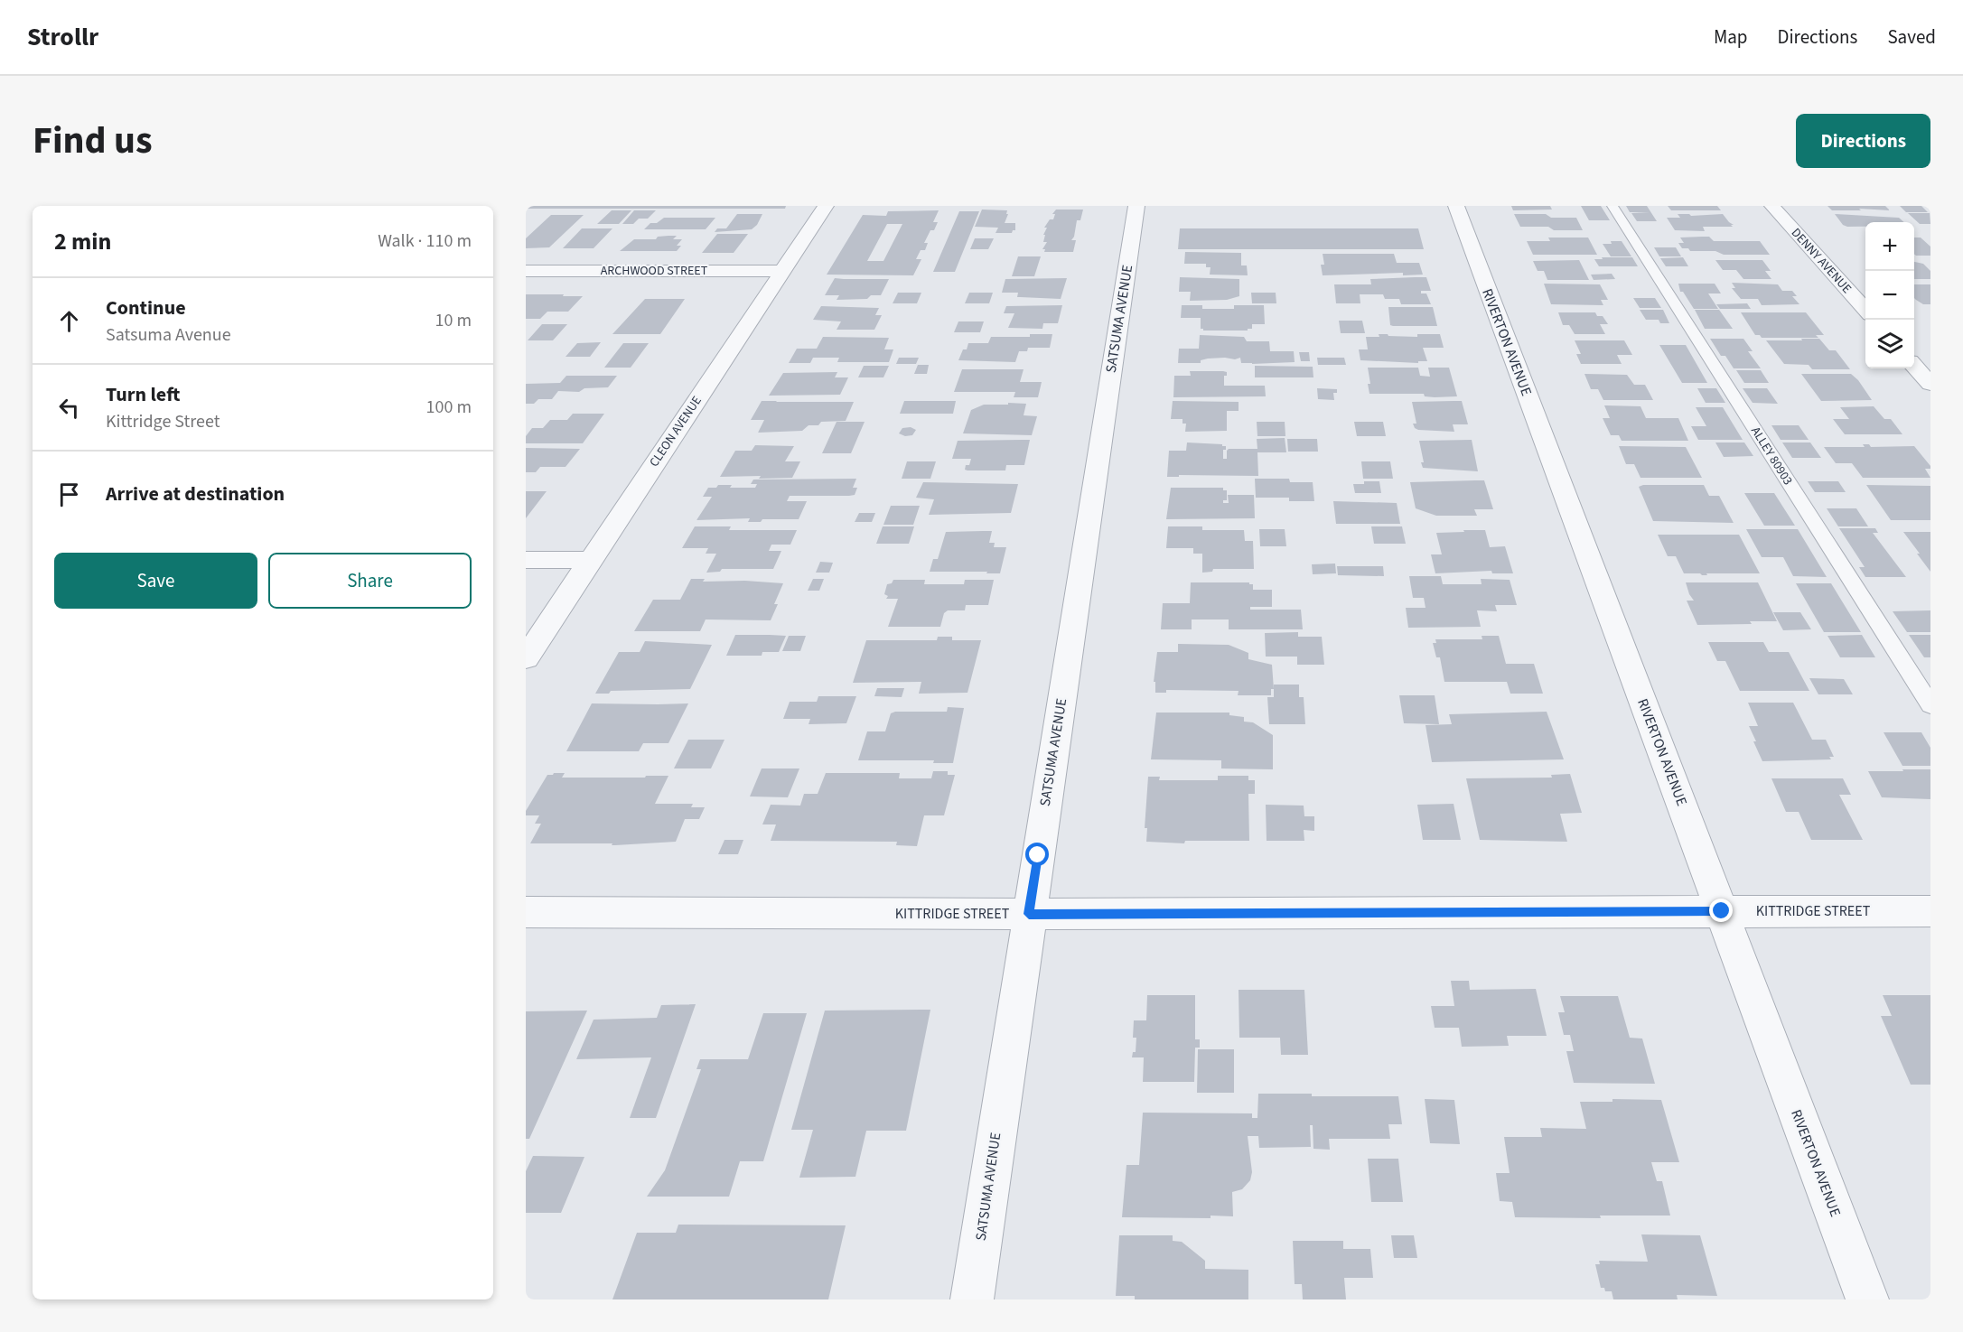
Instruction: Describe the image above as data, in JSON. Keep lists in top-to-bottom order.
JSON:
{
  "streets": {
    "street": [
      "DENNY AVENUE",
      "ARCHWOOD STREET",
      "SATSUMA AVENUE",
      "RIVERTON AVENUE",
      "CLEON AVENUE",
      "KITTRIDGE STREET"
    ],
    "lane": ["ALLEY 80903"]
  },
  "crossings": [
    ["ARCHWOOD STREET", "CLEON AVENUE"],
    ["SATSUMA AVENUE", "KITTRIDGE STREET"],
    ["RIVERTON AVENUE", "KITTRIDGE STREET"]
  ],
  "page": {
    "header": "Strollr",
    "nav": ["Map", "Directions", "Saved"],
    "title": "Find us",
    "buttons": [
      "Directions",
      ["Save", "Share"]
    ],
    "heading": ["2 min", "Walk · 110 m"],
    "map_buttons": ["+", "−"],
    "list": [
      ["Continue", "Satsuma Avenue", "10 m"],
      ["Turn left", "Kittridge Street", "100 m"],
      "Arrive at destination"
    ]
  }
}
